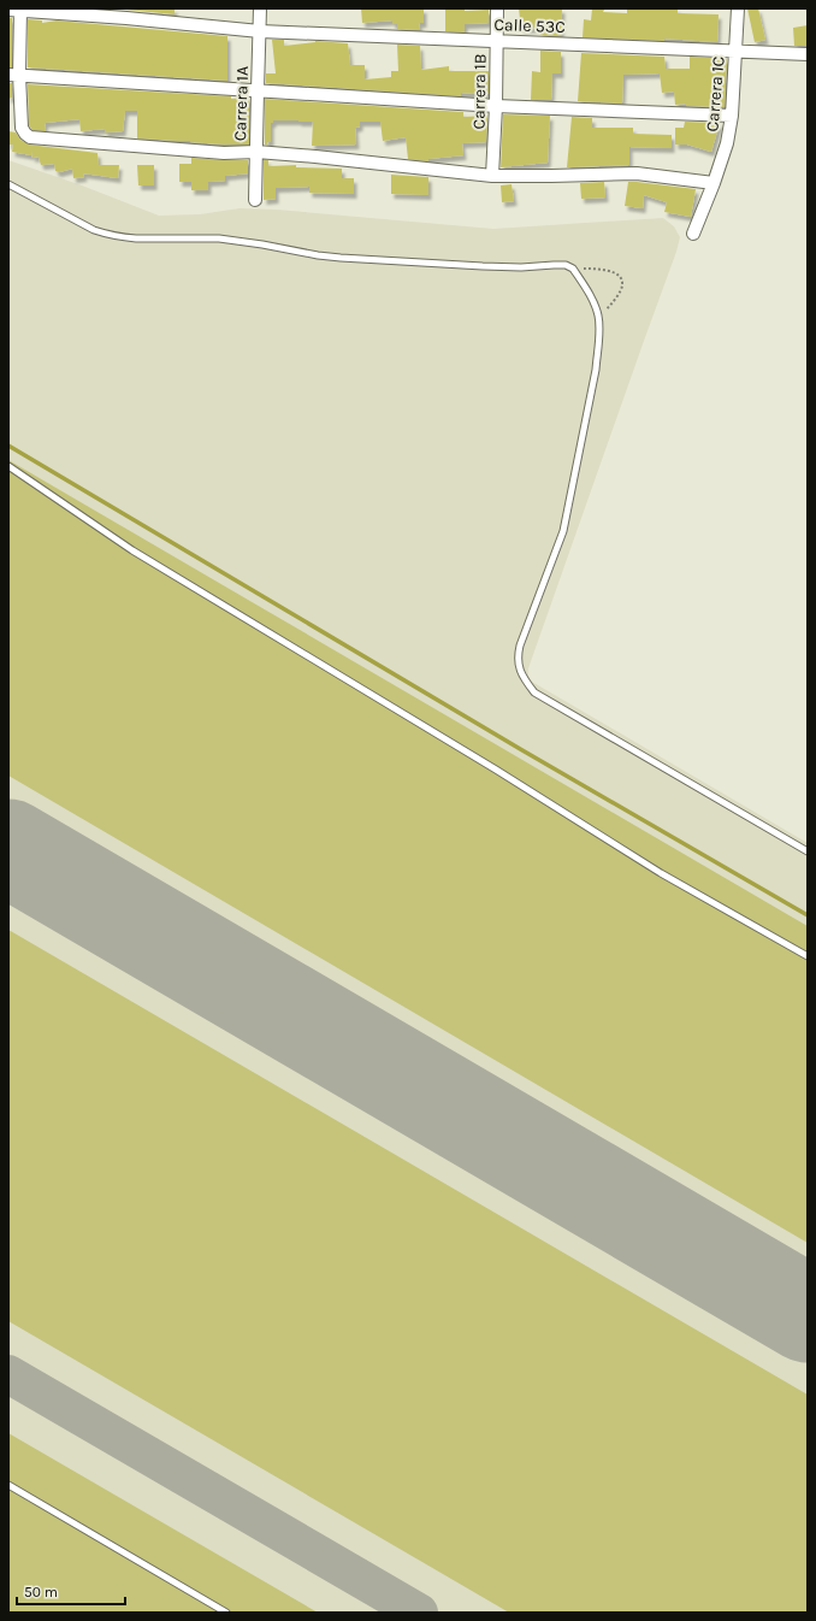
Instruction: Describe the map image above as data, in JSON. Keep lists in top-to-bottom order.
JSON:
{
  "streets": {
    "street": [
      "Calle 53C",
      "Carrera 1B",
      "Carrera 1C",
      "Carrera 1A"
    ]
  },
  "crossings": [
    ["Calle 53C", "Carrera 1B"],
    ["Calle 53C", "Carrera 1C"],
    ["Calle 53C", "Carrera 1A"]
  ],
  "scale_bar": "50 m"
}
